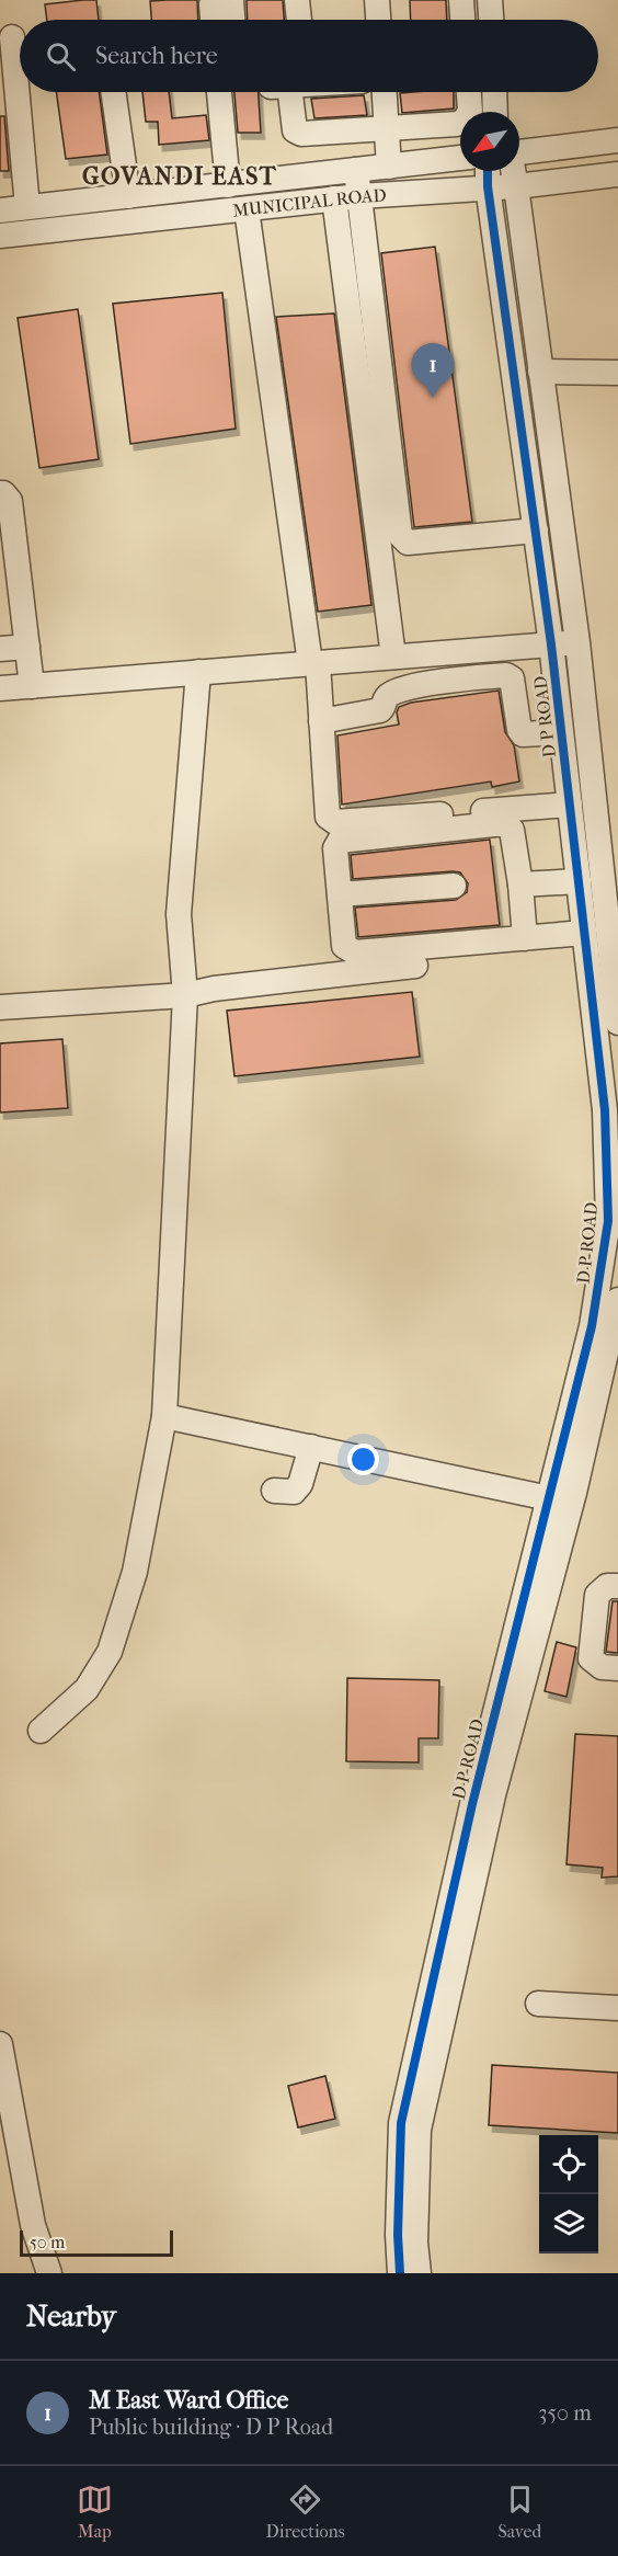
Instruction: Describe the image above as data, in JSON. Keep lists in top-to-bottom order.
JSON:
{
  "streets": {
    "street": ["MUNICIPAL ROAD", "D P ROAD"]
  },
  "crossings": [
    ["MUNICIPAL ROAD", "D P ROAD"]
  ],
  "districts": ["GOVANDI EAST"],
  "scale_bar": "50 m",
  "north": "bottom left",
  "page": {
    "search": "Search here",
    "pins": "1",
    "scale": "50 m",
    "heading": "Nearby",
    "list": [
      {
        "mark": "1",
        "name": "M East Ward Office",
        "note": "Public building · D P Road",
        "value": "350 m"
      }
    ],
    "nav": ["Map", "Directions", "Saved"]
  }
}
